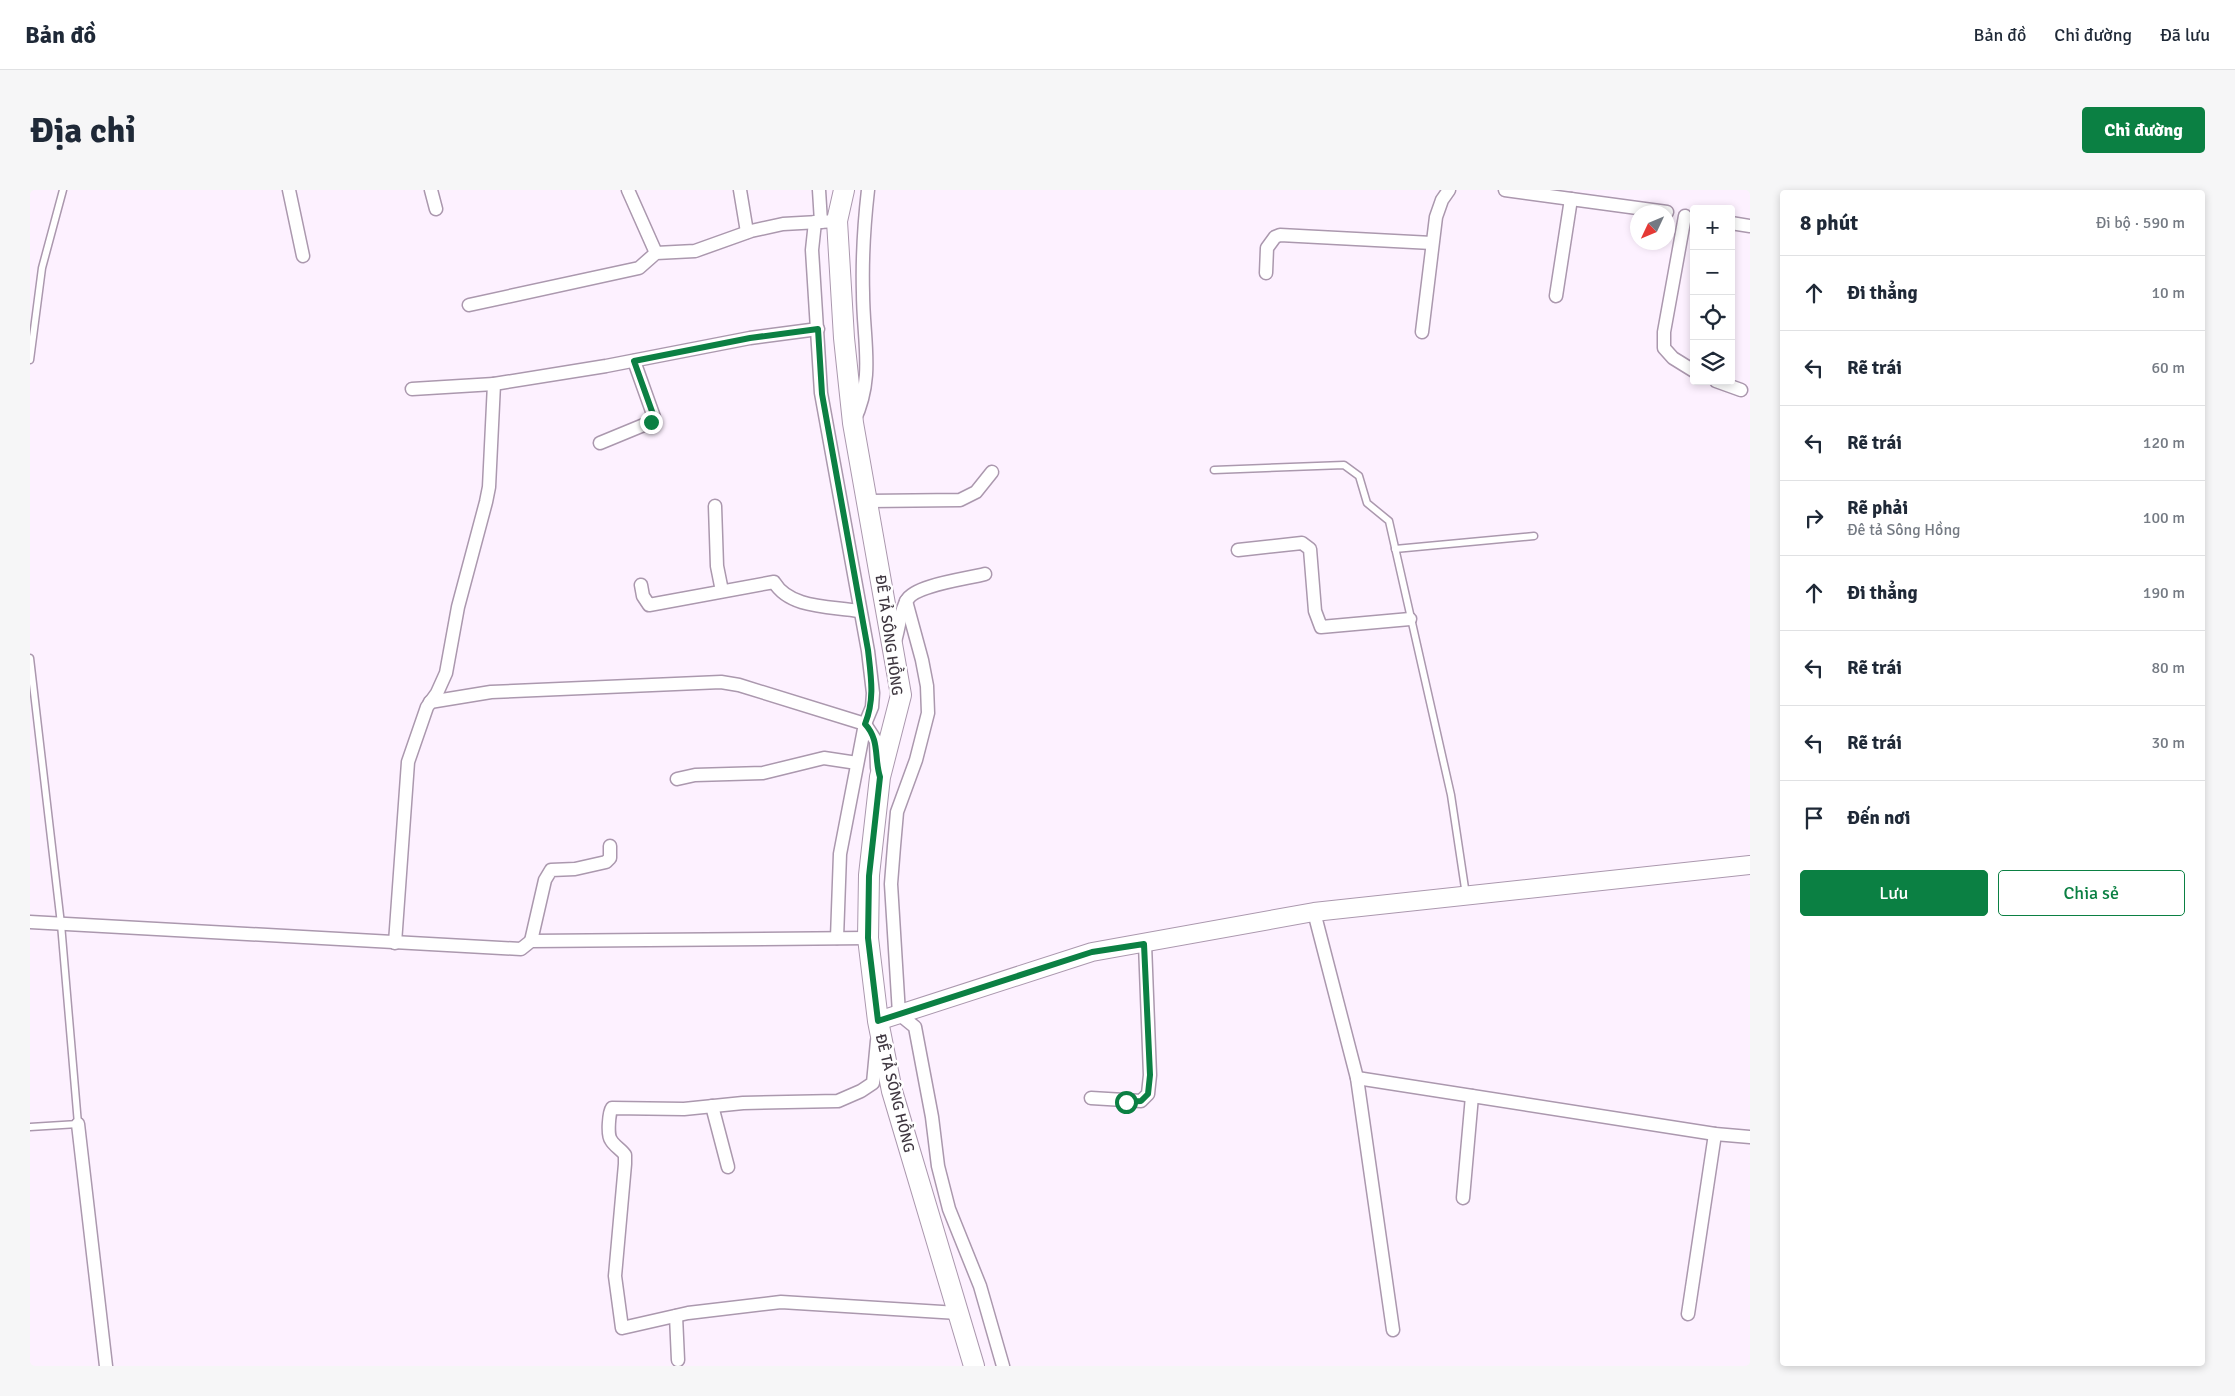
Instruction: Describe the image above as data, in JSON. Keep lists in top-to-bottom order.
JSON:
{
  "streets": {
    "main road": ["ĐÊ TẢ SÔNG HỒNG"]
  },
  "north": "bottom left",
  "page": {
    "header": "Bản đồ",
    "nav": ["Bản đồ", "Chỉ đường", "Đã lưu"],
    "buttons": [
      "Chỉ đường",
      ["Lưu", "Chia sẻ"]
    ],
    "title": "Địa chỉ",
    "heading": ["8 phút", "Đi bộ · 590 m"],
    "map_buttons": ["+", "−"],
    "list": [
      ["Đi thẳng", "10 m"],
      ["Rẽ trái", "60 m"],
      ["Rẽ trái", "120 m"],
      ["Rẽ phải", "Đê tả Sông Hồng", "100 m"],
      ["Đi thẳng", "190 m"],
      ["Rẽ trái", "80 m"],
      ["Rẽ trái", "30 m"],
      "Đến nơi"
    ]
  }
}
